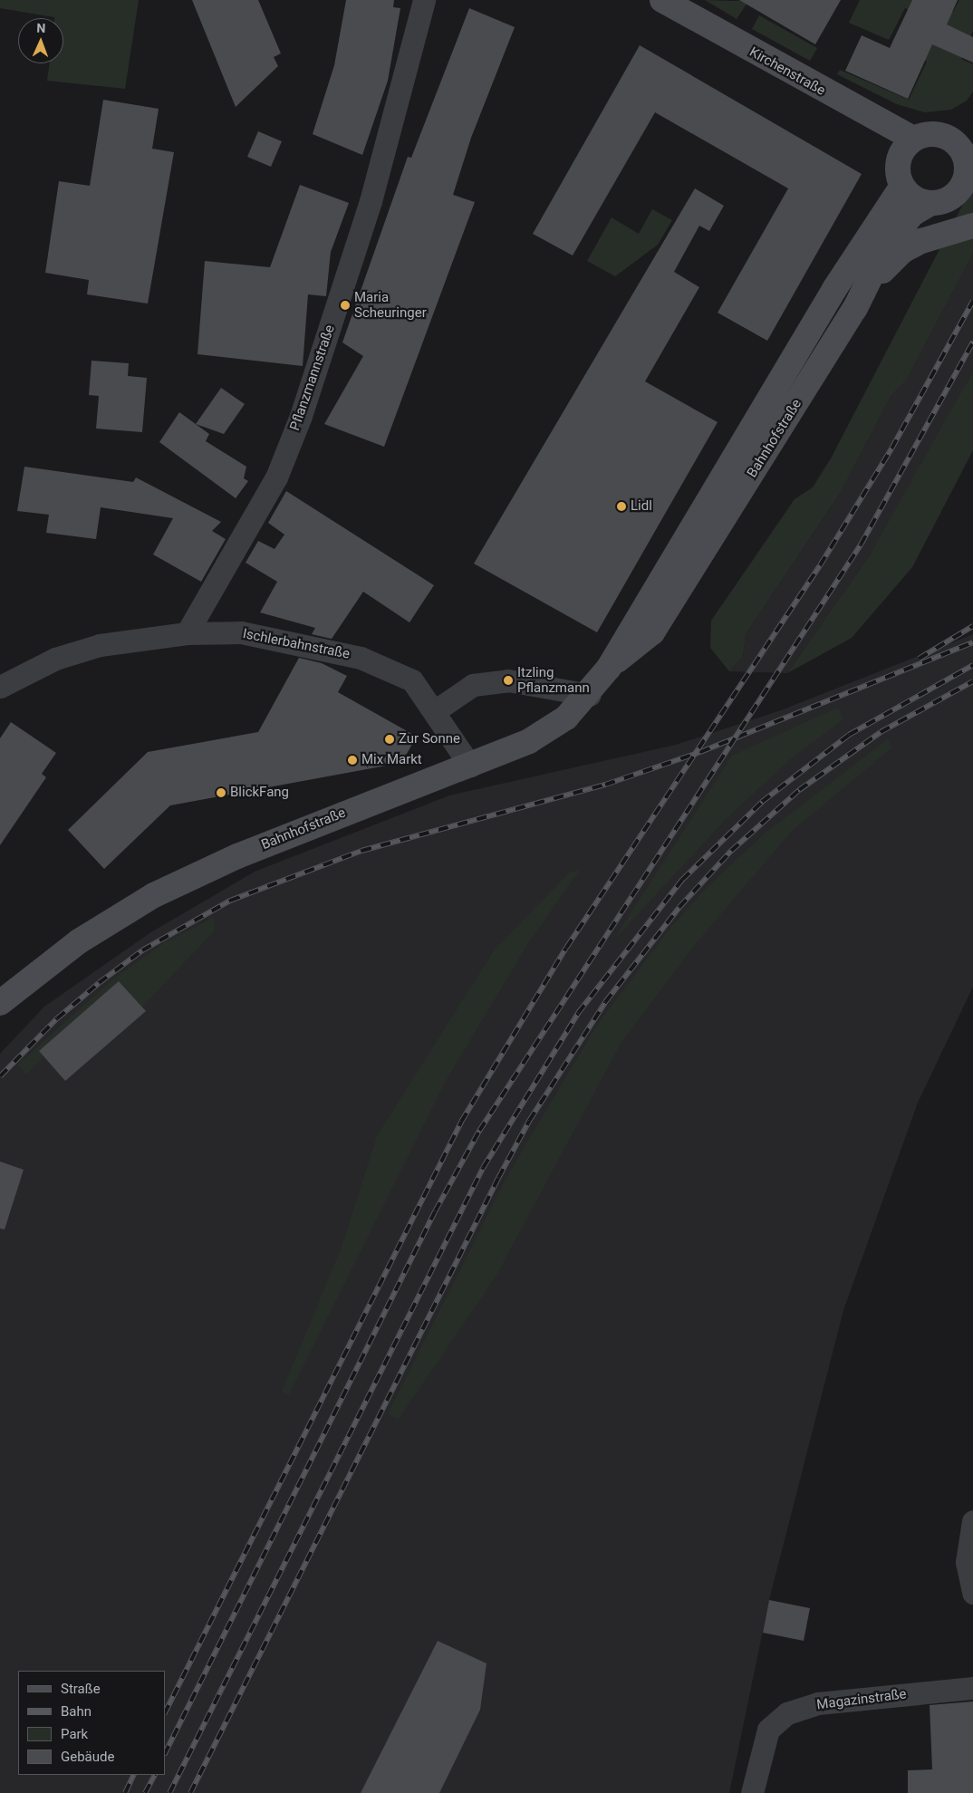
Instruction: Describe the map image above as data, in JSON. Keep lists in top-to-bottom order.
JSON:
{
  "streets": {
    "main road": ["Kirchenstraße", "Bahnhofstraße"],
    "street": ["Pflanzmannstraße", "Ischlerbahnstraße", "Magazinstraße"]
  },
  "crossings": [
    ["Kirchenstraße", "Bahnhofstraße"],
    ["Pflanzmannstraße", "Ischlerbahnstraße"],
    ["Bahnhofstraße", "Ischlerbahnstraße"]
  ],
  "places": [
    "Maria Scheuringer",
    "Lidl",
    "Itzling Pflanzmann",
    "Zur Sonne",
    "Mix Markt",
    "BlickFang"
  ],
  "legend": [
    "Straße",
    "Bahn",
    "Park",
    "Gebäude"
  ],
  "north": "top"
}
